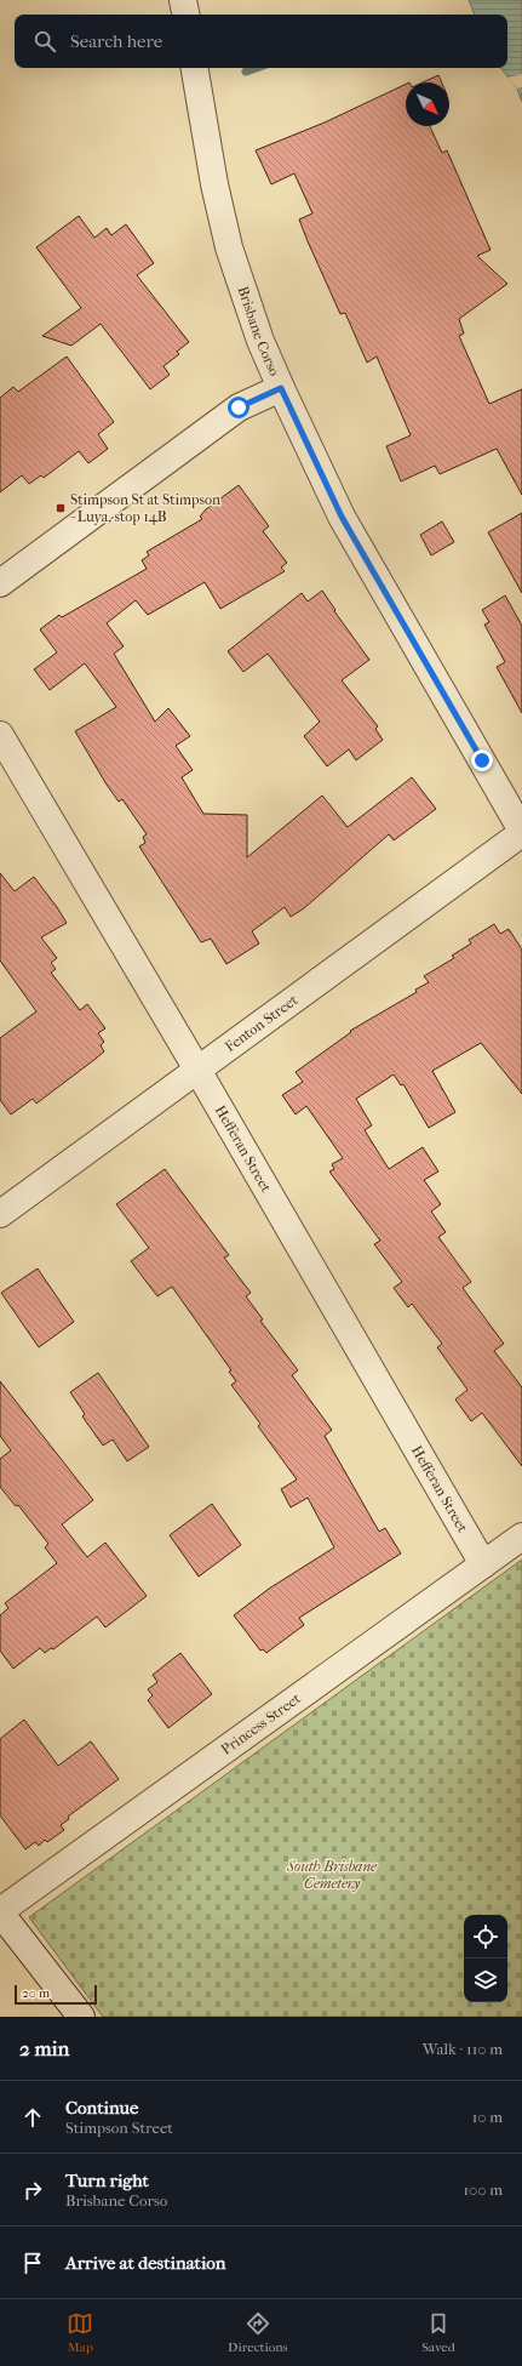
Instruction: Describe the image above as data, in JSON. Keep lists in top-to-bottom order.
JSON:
{
  "streets": {
    "street": [
      "Brisbane Corso",
      "Fenton Street",
      "Hefferan Street",
      "Princess Street"
    ]
  },
  "crossings": [
    ["Brisbane Corso", "Fenton Street"],
    ["Fenton Street", "Hefferan Street"],
    ["Hefferan Street", "Princess Street"]
  ],
  "parks": ["South Brisbane Cemetery"],
  "places": {
    "transit": ["Stimpson St at Stimpson - Luya, stop 14B"]
  },
  "scale_bar": "20 m",
  "north": "bottom right",
  "page": {
    "search": "Search here",
    "scale": "20 m",
    "heading": ["2 min", "Walk · 110 m"],
    "list": [
      ["Continue", "Stimpson Street", "10 m"],
      ["Turn right", "Brisbane Corso", "100 m"],
      "Arrive at destination"
    ],
    "nav": ["Map", "Directions", "Saved"]
  }
}
